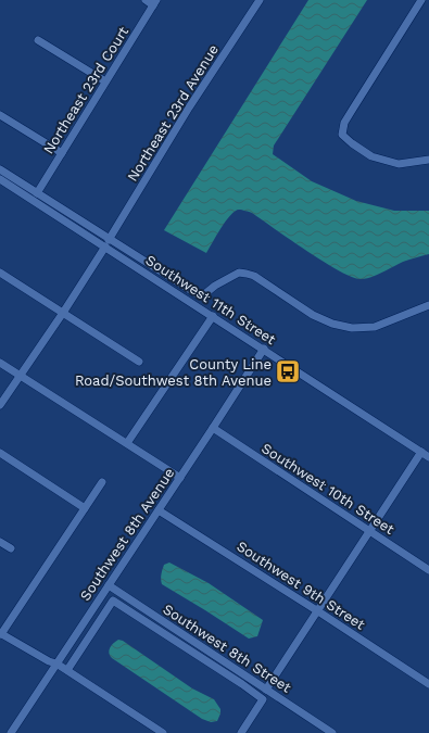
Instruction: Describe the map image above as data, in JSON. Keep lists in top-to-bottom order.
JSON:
{
  "streets": {
    "street": [
      "Northeast 23rd Court",
      "Northeast 23rd Avenue",
      "Southwest 11th Street",
      "Southwest 10th Street",
      "Southwest 8th Avenue",
      "Southwest 9th Street",
      "Southwest 8th Street"
    ]
  },
  "crossings": [
    ["Northeast 23rd Avenue", "Southwest 11th Street"],
    ["Southwest 11th Street", "Southwest 8th Avenue"],
    ["Southwest 10th Street", "Southwest 8th Avenue"],
    ["Southwest 8th Avenue", "Southwest 9th Street"],
    ["Southwest 8th Avenue", "Southwest 8th Street"]
  ],
  "places": {
    "bus stop": ["County Line Road/Southwest 8th Avenue"]
  }
}
